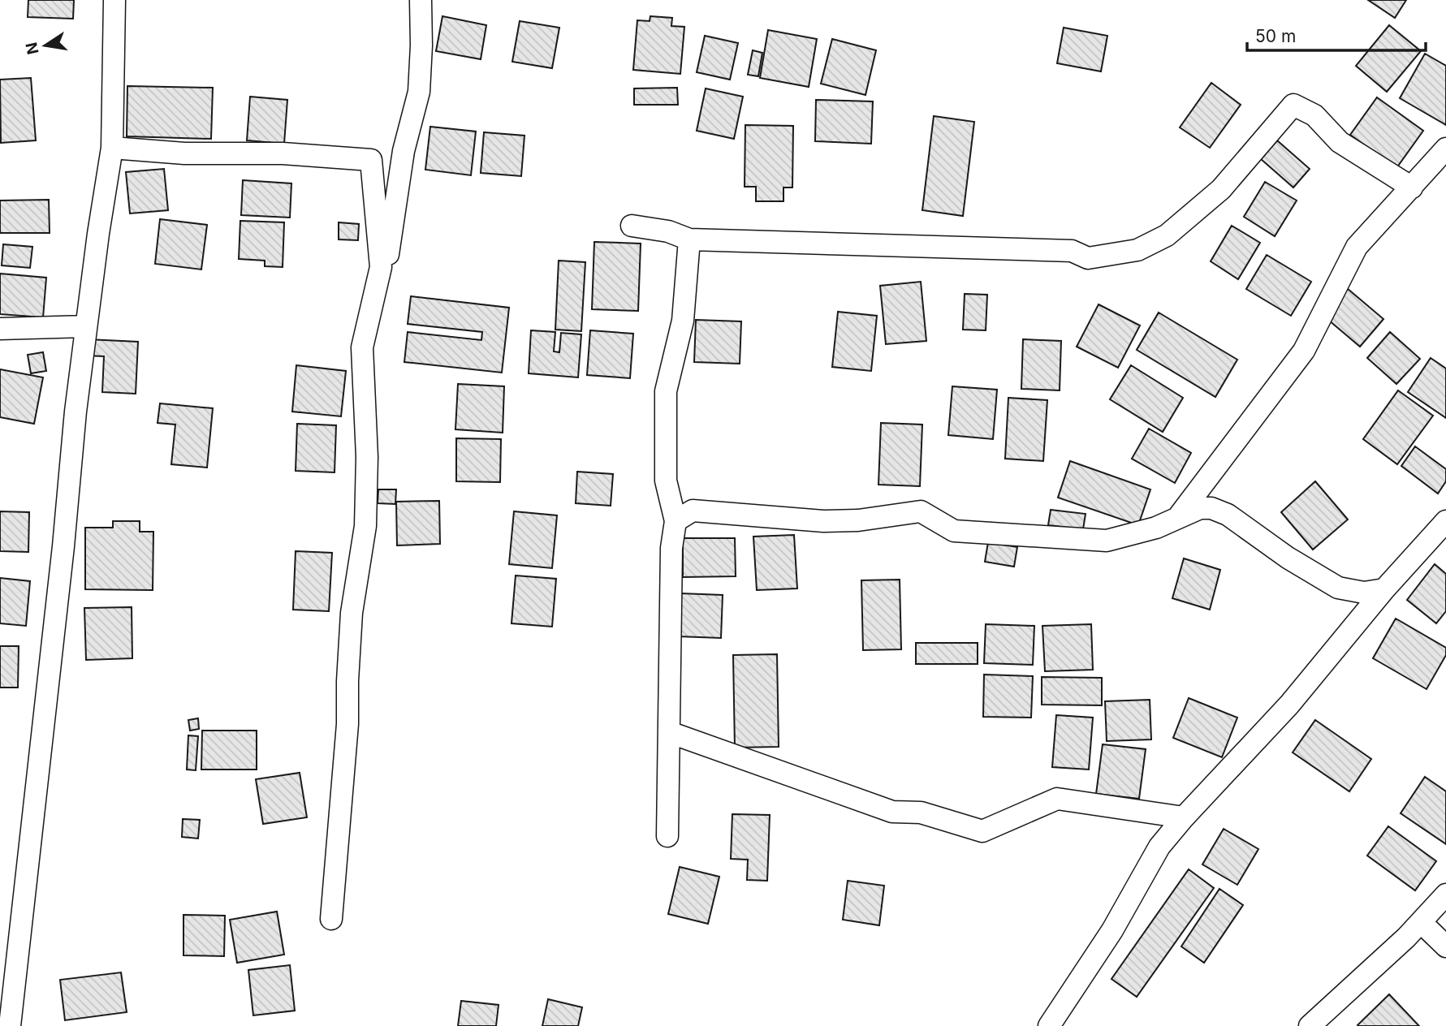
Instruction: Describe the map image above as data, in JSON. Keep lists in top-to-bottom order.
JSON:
{
  "scale_bar": "50 m",
  "north": "left"
}
